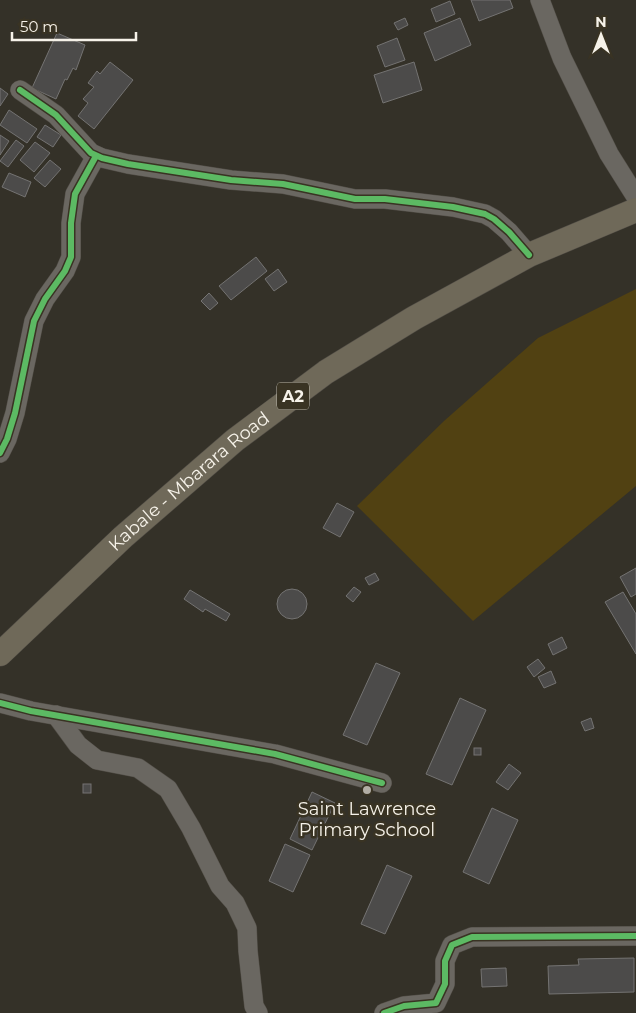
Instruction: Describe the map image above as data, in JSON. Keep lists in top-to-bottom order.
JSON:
{
  "streets": {
    "main road": ["A2", "Kabale - Mbarara Road"]
  },
  "places": ["Saint Lawrence Primary School"],
  "scale_bar": "50 m",
  "north": "top"
}
